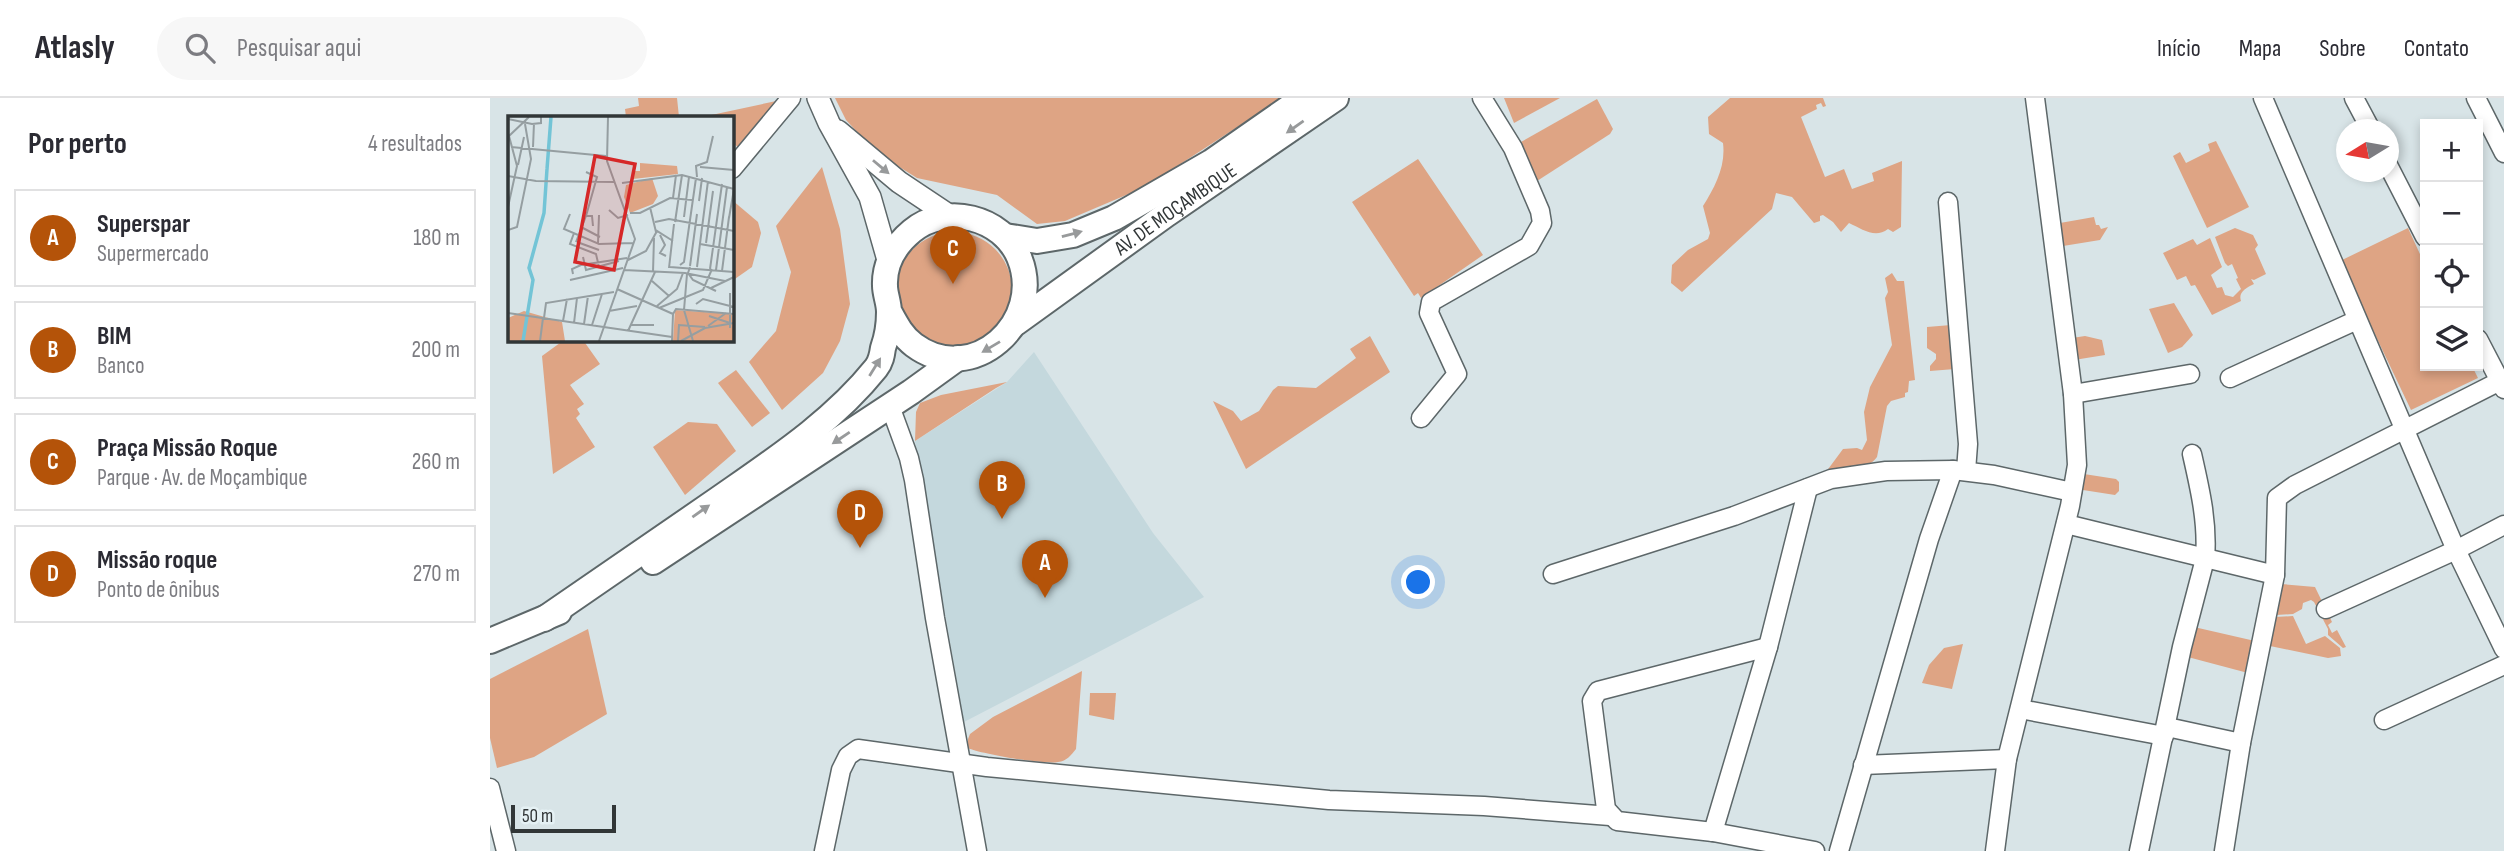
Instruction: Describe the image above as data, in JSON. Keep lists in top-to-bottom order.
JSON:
{
  "streets": {
    "highway": ["AV. DE MOÇAMBIQUE"]
  },
  "scale_bar": "50 m",
  "north": "left",
  "page": {
    "header": "Atlasly",
    "search": "Pesquisar aqui",
    "nav": [
      "Início",
      "Mapa",
      "Sobre",
      "Contato"
    ],
    "heading": ["Por perto", "4 resultados"],
    "map_buttons": ["+", "−"],
    "list": [
      {
        "mark": "A",
        "name": "Superspar",
        "note": "Supermercado",
        "value": "180 m"
      },
      {
        "mark": "B",
        "name": "BIM",
        "note": "Banco",
        "value": "200 m"
      },
      {
        "mark": "C",
        "name": "Praça Missão Roque",
        "note": "Parque · Av. de Moçambique",
        "value": "260 m"
      },
      {
        "mark": "D",
        "name": "Missão roque",
        "note": "Ponto de ônibus",
        "value": "270 m"
      }
    ],
    "pins": [
      "C",
      "B",
      "D",
      "A"
    ],
    "scale": "50 m"
  }
}
